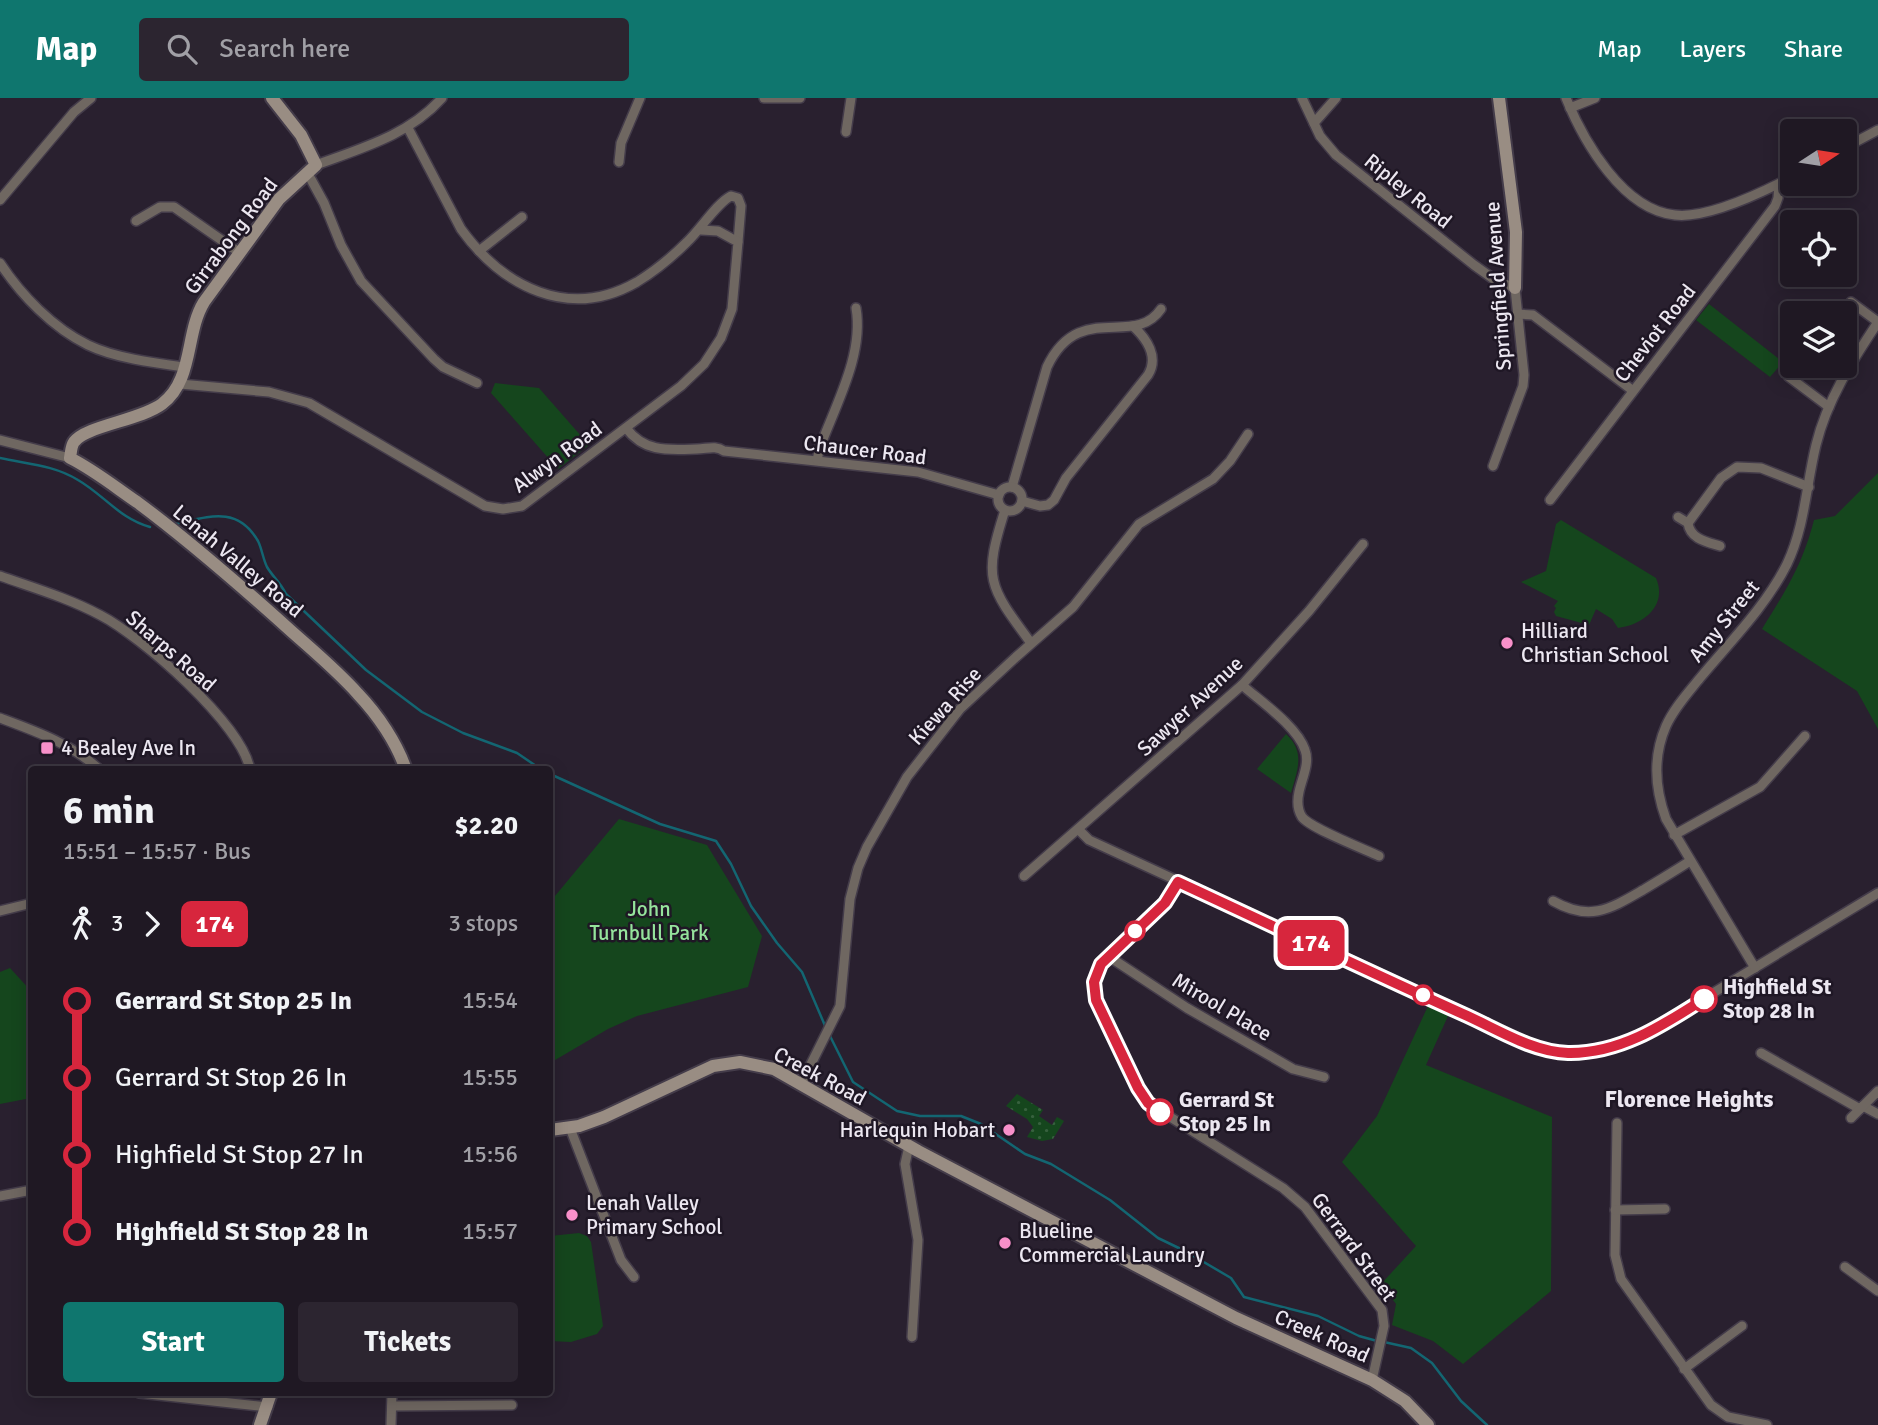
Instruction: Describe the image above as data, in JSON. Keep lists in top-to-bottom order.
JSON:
{
  "streets": {
    "street": [
      "Ripley Road",
      "Girrabong Road",
      "Springfield Avenue",
      "Cheviot Road",
      "Chaucer Road",
      "Alwyn Road",
      "Lenah Valley Road",
      "Amy Street",
      "Sharps Road",
      "Kiewa Rise",
      "Sawyer Avenue",
      "Mirool Place",
      "Creek Road",
      "Gerrard Street"
    ]
  },
  "crossings": [
    ["Ripley Road", "Springfield Avenue"],
    ["Girrabong Road", "Alwyn Road"],
    ["Chaucer Road", "Alwyn Road"],
    ["Kiewa Rise", "Creek Road"],
    ["Mirool Place", "Gerrard Street"],
    ["Creek Road", "Gerrard Street"]
  ],
  "districts": ["Florence Heights"],
  "parks": ["John Turnbull Park"],
  "places": {
    "other": [
      "Hilliard Christian School",
      "Highfield St Stop 28 In",
      "Gerrard St Stop 25 In",
      "Harlequin Hobart",
      "Lenah Valley Primary School",
      "Blueline Commercial Laundry"
    ],
    "transit": ["4 Bealey Ave In"]
  },
  "lines": ["bus line 174"],
  "north": "right",
  "page": {
    "header": "Map",
    "search": "Search here",
    "nav": ["Map", "Layers", "Share"],
    "on_map": "174",
    "heading": ["6 min", "15:51 – 15:57 · Bus", "$2.20"],
    "legs": ["3", "174", "3 stops"],
    "list": [
      {
        "name": "Gerrard St Stop 25 In",
        "value": "15:54"
      },
      {
        "name": "Gerrard St Stop 26 In",
        "value": "15:55"
      },
      {
        "name": "Highfield St Stop 27 In",
        "value": "15:56"
      },
      {
        "name": "Highfield St Stop 28 In",
        "value": "15:57"
      }
    ],
    "buttons": ["Start", "Tickets"]
  }
}
